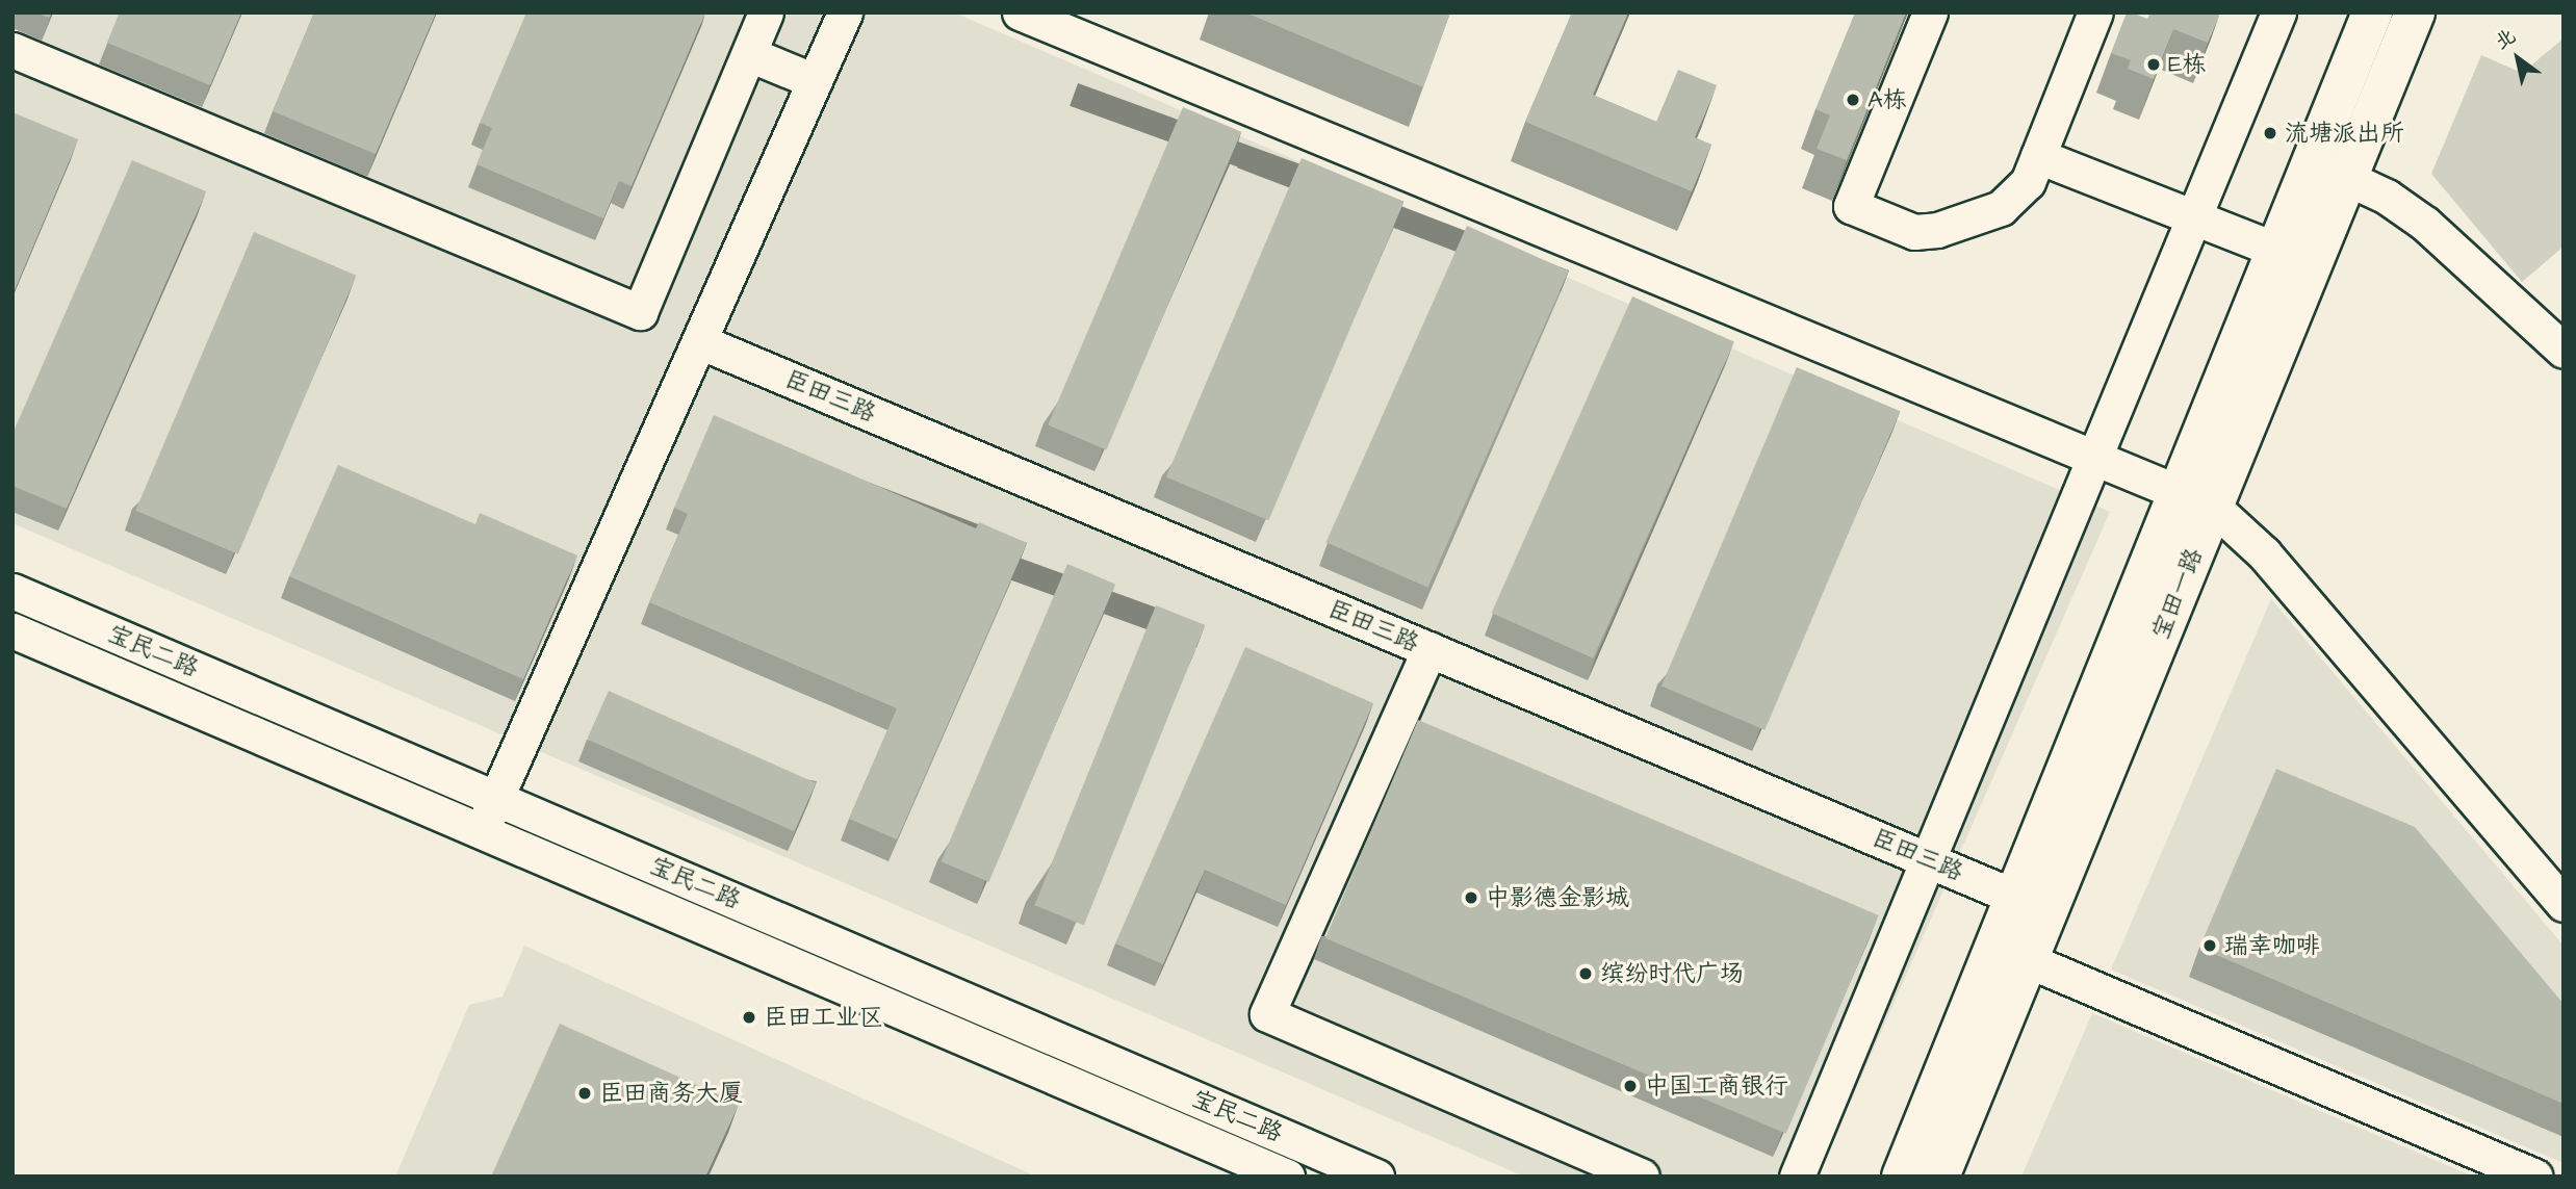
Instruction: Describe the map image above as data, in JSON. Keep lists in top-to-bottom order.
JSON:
{
  "streets": {
    "main road": ["宝田一路"],
    "street": ["臣田三路", "宝民二路"]
  },
  "crossings": [
    ["臣田三路", "宝田一路"]
  ],
  "places": [
    "E栋",
    "A栋",
    "流塘派出所",
    "中影德金影城",
    "瑞幸咖啡",
    "缤纷时代广场",
    "臣田工业区",
    "中国工商银行",
    "臣田商务大厦"
  ],
  "north": "top left"
}
